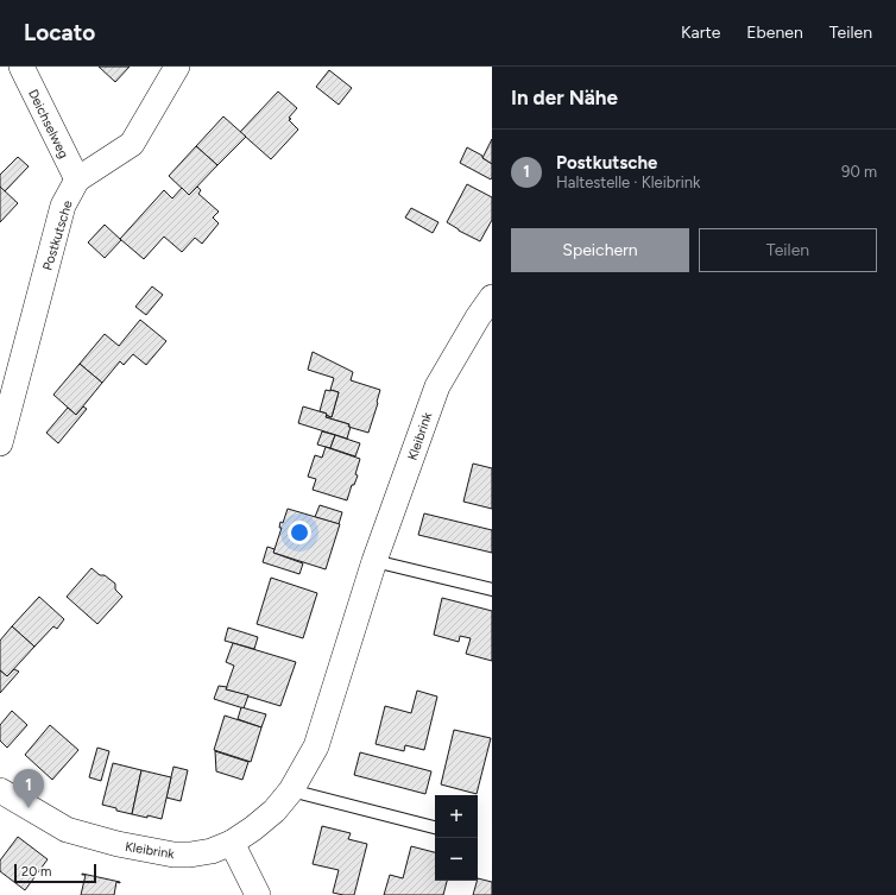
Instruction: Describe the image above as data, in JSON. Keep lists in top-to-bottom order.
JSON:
{
  "streets": {
    "street": ["Deichselweg", "Postkutsche", "Kleibrink"]
  },
  "crossings": [
    ["Deichselweg", "Postkutsche"]
  ],
  "scale_bar": "20 m",
  "page": {
    "header": "Locato",
    "nav": ["Karte", "Ebenen", "Teilen"],
    "heading": "In der Nähe",
    "list": [
      {
        "mark": "1",
        "name": "Postkutsche",
        "note": "Haltestelle · Kleibrink",
        "value": "90 m"
      }
    ],
    "buttons": ["Speichern", "Teilen"],
    "pins": "1",
    "map_buttons": ["+", "−"],
    "scale": "20 m"
  }
}
